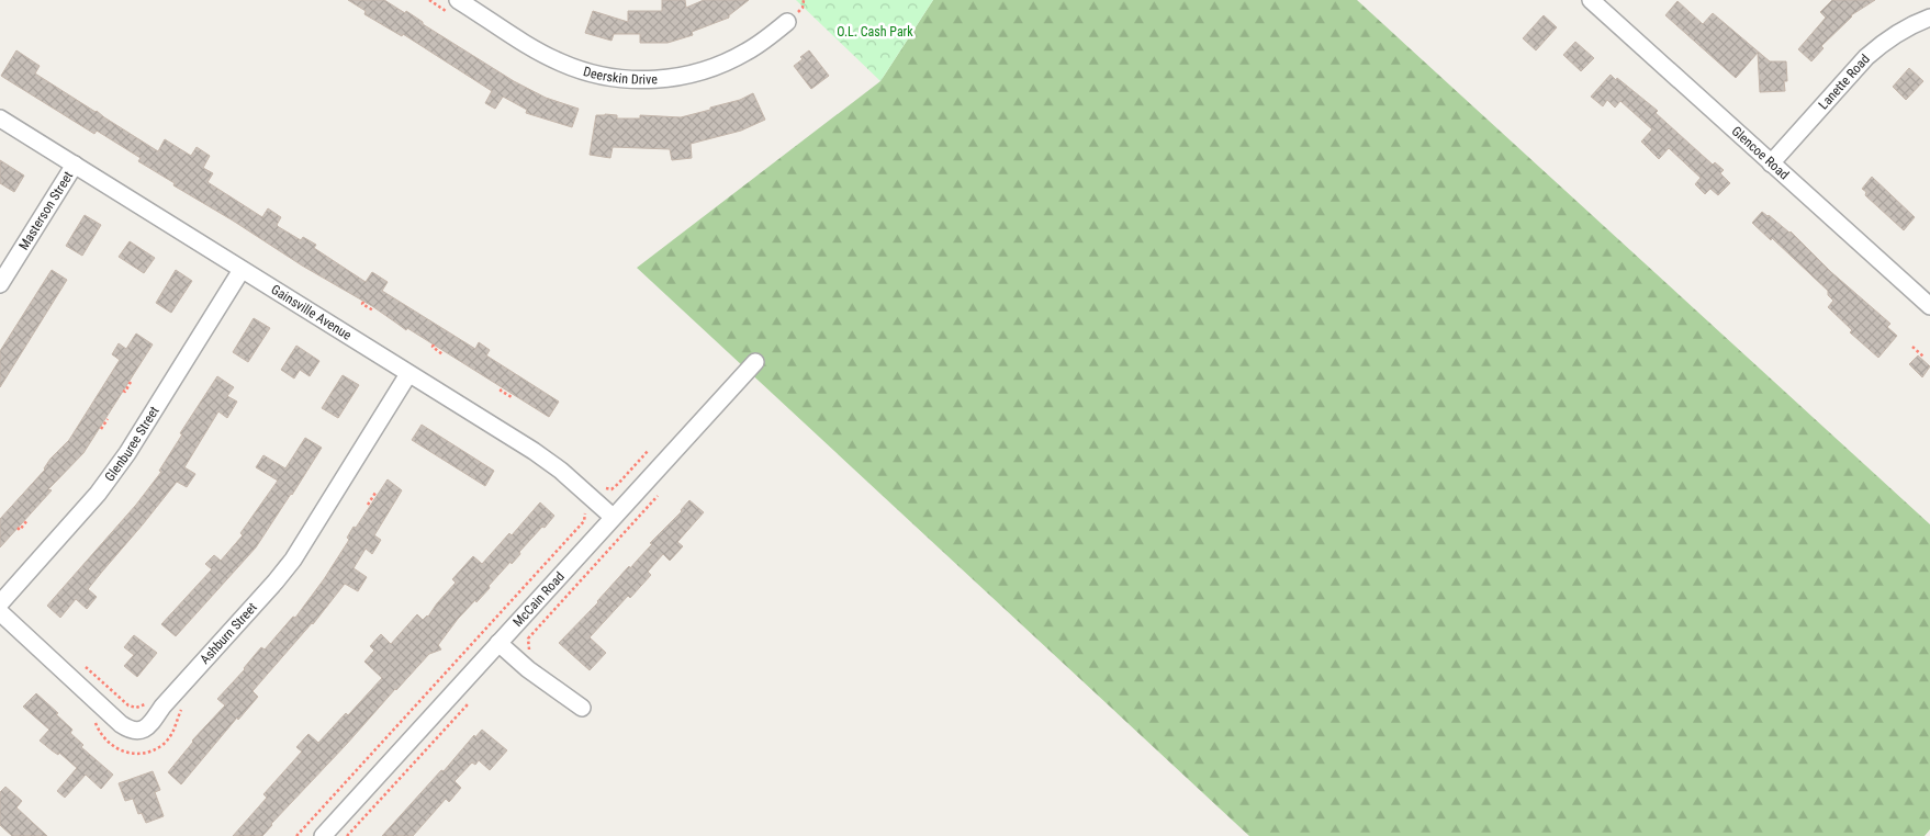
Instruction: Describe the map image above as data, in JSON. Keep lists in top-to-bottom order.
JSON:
{
  "streets": {
    "street": [
      "Deerskin Drive",
      "Lanette Road",
      "Glencoe Road",
      "Masterson Street",
      "Gainsville Avenue",
      "Glenburee Street",
      "McCain Road",
      "Ashburn Street"
    ]
  },
  "crossings": [
    ["Lanette Road", "Glencoe Road"],
    ["Masterson Street", "Gainsville Avenue"],
    ["Gainsville Avenue", "Glenburee Street"],
    ["Gainsville Avenue", "McCain Road"],
    ["Gainsville Avenue", "Ashburn Street"]
  ],
  "parks": ["O.L. Cash Park"]
}
